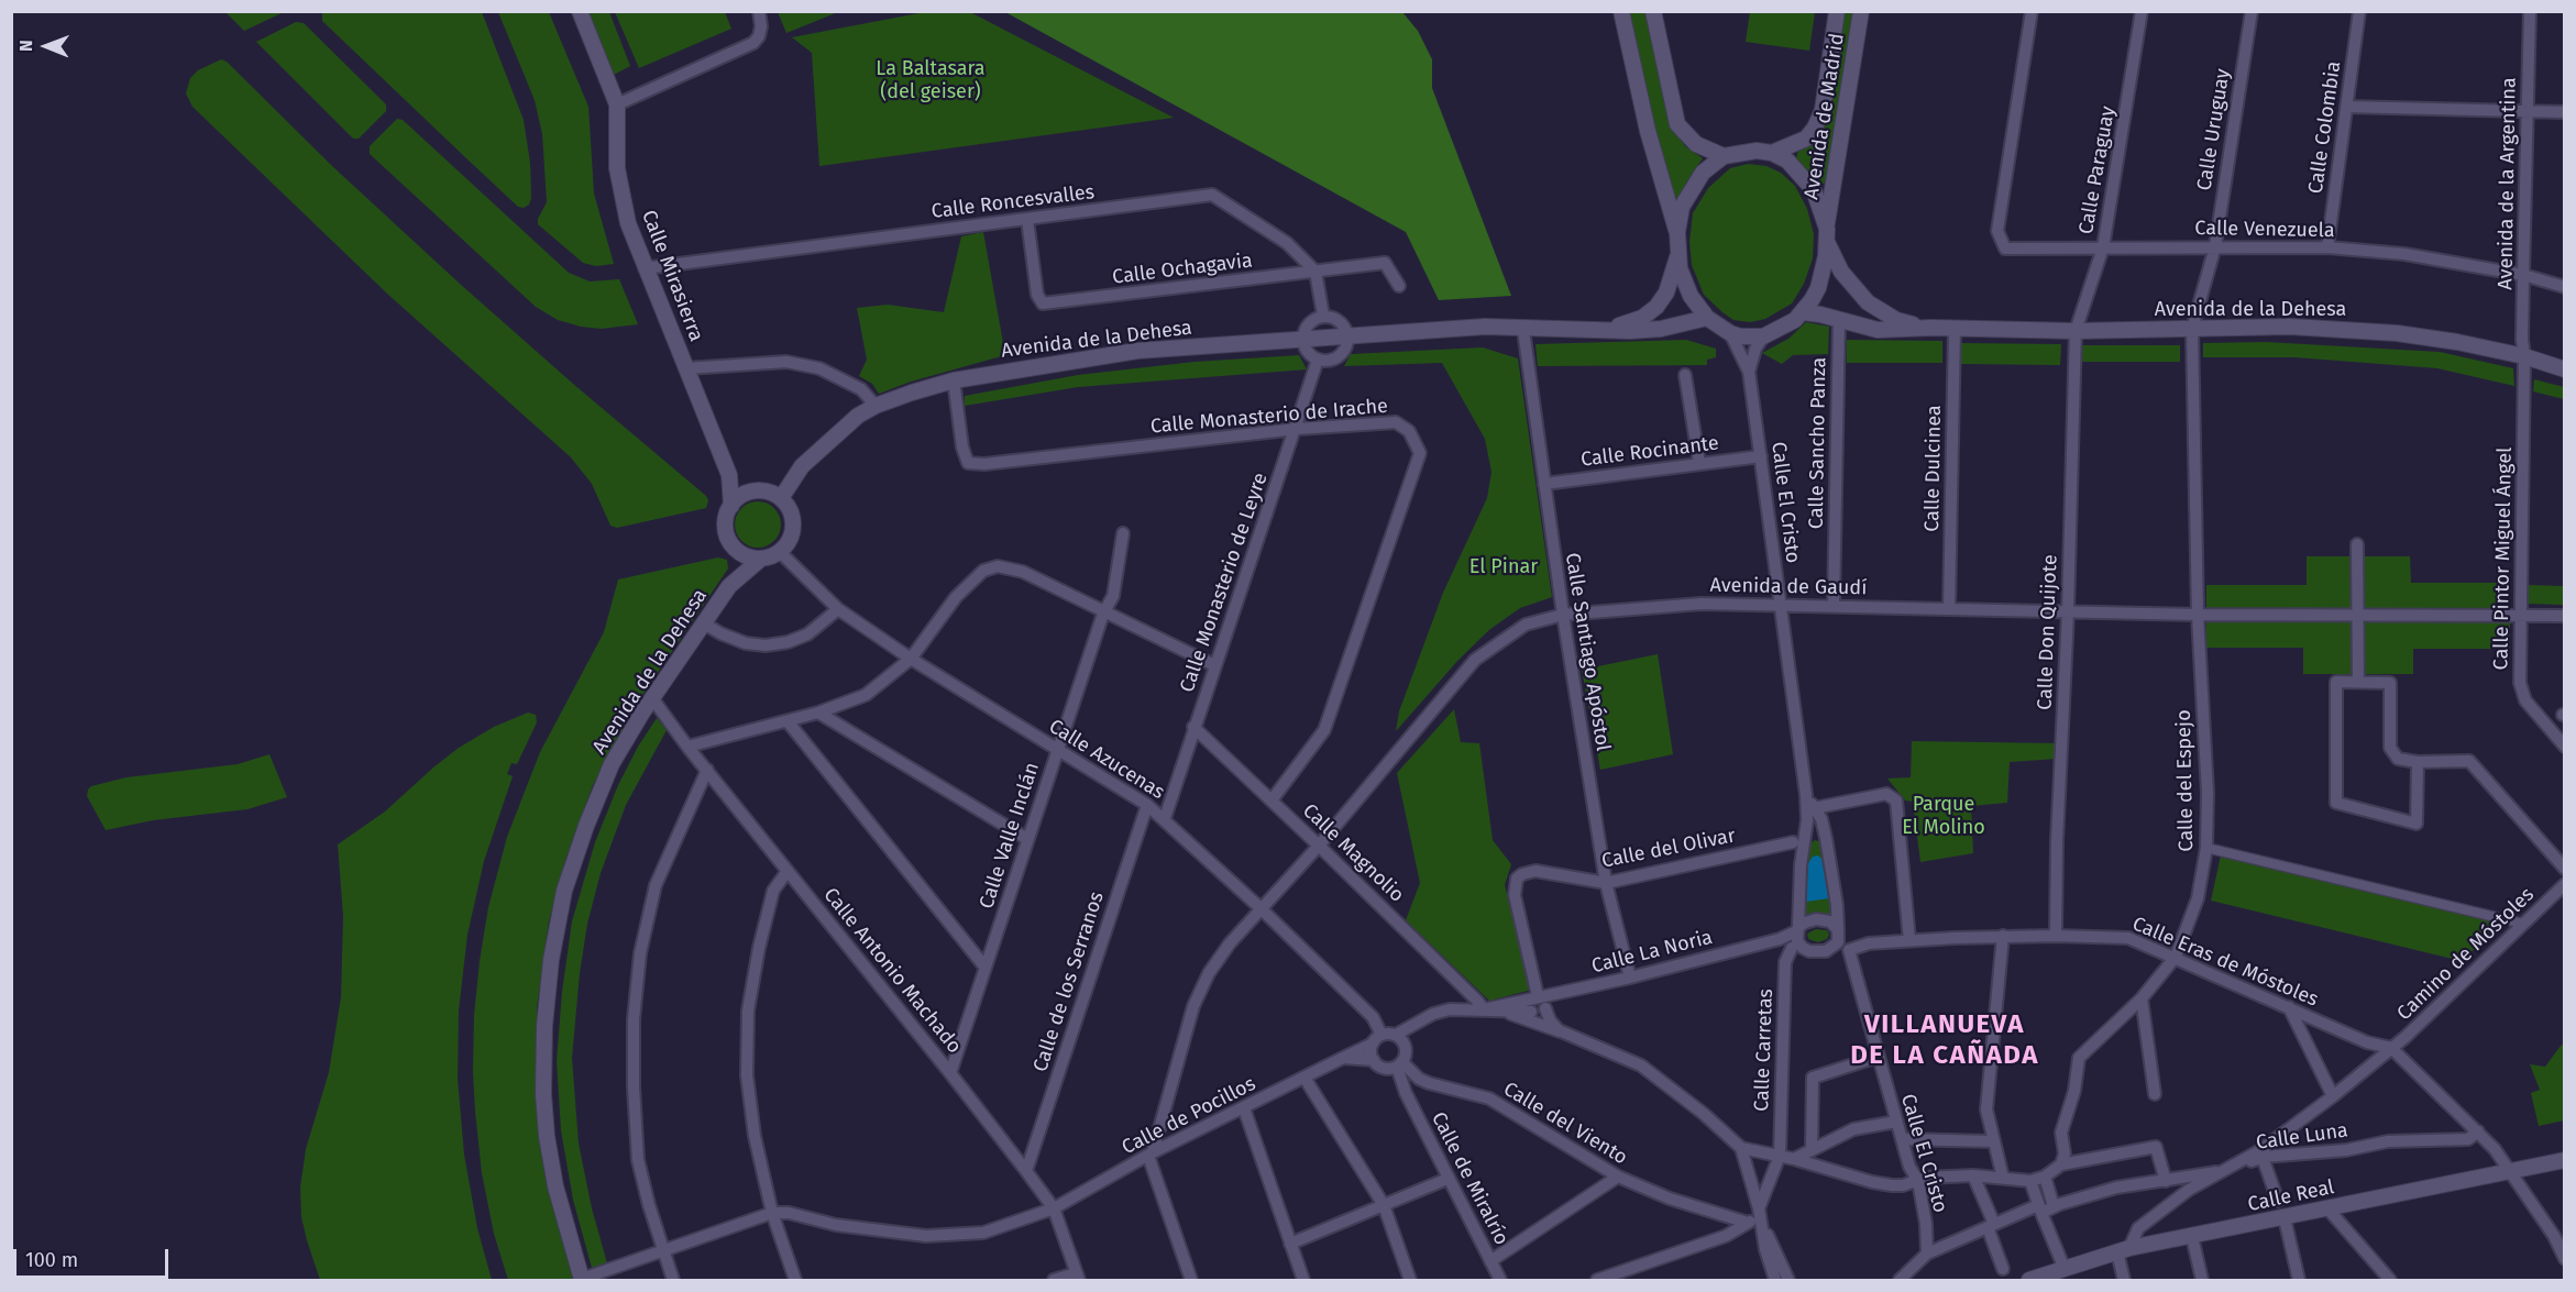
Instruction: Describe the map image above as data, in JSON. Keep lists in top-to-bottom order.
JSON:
{
  "streets": {
    "street": [
      "Avenida de Madrid",
      "Calle Colombia",
      "Calle Uruguay",
      "Calle Paraguay",
      "Avenida de la Argentina",
      "Calle Roncesvalles",
      "Calle Venezuela",
      "Calle Ochagavia",
      "Calle Mirasierra",
      "Avenida de la Dehesa",
      "Calle Monasterio de Irache",
      "Calle Sancho Panza",
      "Calle Rocinante",
      "Calle Dulcinea",
      "Calle El Cristo",
      "Calle Pintor Miguel Ángel",
      "Calle Monasterio de Leyre",
      "Avenida de Gaudí",
      "Calle Don Quijote",
      "Calle Santiago Apóstol",
      "Calle Azucenas",
      "Calle del Espejo",
      "Calle Valle Inclán",
      "Calle del Olivar",
      "Calle Magnolio",
      "Calle La Noria",
      "Camino de Móstoles",
      "Calle Eras de Móstoles",
      "Calle Antonio Machado",
      "Calle de los Serranos",
      "Calle Carretas",
      "Calle de Pocillos",
      "Calle del Viento",
      "Calle Luna",
      "Calle de Miralrío",
      "Calle Real"
    ]
  },
  "crossings": [
    ["Avenida de Madrid", "Avenida de la Dehesa"],
    ["Avenida de Madrid", "Calle El Cristo"],
    ["Calle Colombia", "Calle Venezuela"],
    ["Calle Uruguay", "Calle Venezuela"],
    ["Calle Uruguay", "Avenida de la Dehesa"],
    ["Calle Uruguay", "Calle del Espejo"],
    ["Calle Paraguay", "Calle Venezuela"],
    ["Calle Paraguay", "Avenida de la Dehesa"],
    ["Calle Paraguay", "Calle Don Quijote"],
    ["Avenida de la Argentina", "Calle Venezuela"],
    ["Avenida de la Argentina", "Avenida de la Dehesa"],
    ["Avenida de la Argentina", "Calle Pintor Miguel Ángel"],
    ["Calle Roncesvalles", "Calle Ochagavia"],
    ["Calle Roncesvalles", "Calle Mirasierra"],
    ["Calle Mirasierra", "Avenida de la Dehesa"],
    ["Calle Mirasierra", "Calle Azucenas"],
    ["Avenida de la Dehesa", "Calle Monasterio de Irache"],
    ["Avenida de la Dehesa", "Calle Sancho Panza"],
    ["Avenida de la Dehesa", "Calle Dulcinea"],
    ["Avenida de la Dehesa", "Calle El Cristo"],
    ["Avenida de la Dehesa", "Calle Pintor Miguel Ángel"],
    ["Avenida de la Dehesa", "Calle Don Quijote"],
    ["Avenida de la Dehesa", "Calle Santiago Apóstol"],
    ["Avenida de la Dehesa", "Calle Azucenas"],
    ["Avenida de la Dehesa", "Calle del Espejo"],
    ["Avenida de la Dehesa", "Calle Antonio Machado"],
    ["Calle Monasterio de Irache", "Calle Monasterio de Leyre"],
    ["Calle Monasterio de Irache", "Calle Magnolio"],
    ["Calle Sancho Panza", "Avenida de Gaudí"],
    ["Calle Rocinante", "Calle El Cristo"],
    ["Calle Rocinante", "Calle Santiago Apóstol"],
    ["Calle Dulcinea", "Avenida de Gaudí"],
    ["Calle El Cristo", "Avenida de Gaudí"],
    ["Calle El Cristo", "Calle del Olivar"],
    ["Calle El Cristo", "Calle La Noria"],
    ["Calle El Cristo", "Calle Eras de Móstoles"],
    ["Calle El Cristo", "Calle Carretas"],
    ["Calle El Cristo", "Calle Luna"],
    ["Calle Pintor Miguel Ángel", "Avenida de Gaudí"],
    ["Calle Monasterio de Leyre", "Calle Azucenas"],
    ["Calle Monasterio de Leyre", "Calle Magnolio"],
    ["Avenida de Gaudí", "Calle Don Quijote"],
    ["Avenida de Gaudí", "Calle Santiago Apóstol"],
    ["Avenida de Gaudí", "Calle Azucenas"],
    ["Avenida de Gaudí", "Calle del Espejo"],
    ["Avenida de Gaudí", "Calle Magnolio"],
    ["Avenida de Gaudí", "Calle de Pocillos"],
    ["Calle Don Quijote", "Calle Eras de Móstoles"],
    ["Calle Santiago Apóstol", "Calle del Olivar"],
    ["Calle Santiago Apóstol", "Calle La Noria"],
    ["Calle Azucenas", "Calle Valle Inclán"],
    ["Calle Azucenas", "Calle de los Serranos"],
    ["Calle Azucenas", "Calle de Pocillos"],
    ["Calle Azucenas", "Calle del Viento"],
    ["Calle Azucenas", "Calle de Miralrío"],
    ["Calle del Espejo", "Calle Eras de Móstoles"],
    ["Calle Valle Inclán", "Calle Antonio Machado"],
    ["Calle del Olivar", "Calle La Noria"],
    ["Calle La Noria", "Calle Eras de Móstoles"],
    ["Calle La Noria", "Calle Carretas"],
    ["Camino de Móstoles", "Calle Eras de Móstoles"],
    ["Camino de Móstoles", "Calle Luna"],
    ["Calle Eras de Móstoles", "Calle Carretas"],
    ["Calle Eras de Móstoles", "Calle Luna"],
    ["Calle Eras de Móstoles", "Calle Real"],
    ["Calle Antonio Machado", "Calle de los Serranos"],
    ["Calle Antonio Machado", "Calle de Pocillos"],
    ["Calle de Pocillos", "Calle del Viento"],
    ["Calle de Pocillos", "Calle de Miralrío"],
    ["Calle del Viento", "Calle de Miralrío"]
  ],
  "districts": ["VILLANUEVA DE LA CAÑADA"],
  "parks": ["La Baltasara (del geiser)", "El Pinar", "Parque El Molino"],
  "scale_bar": "100 m",
  "north": "left"
}
